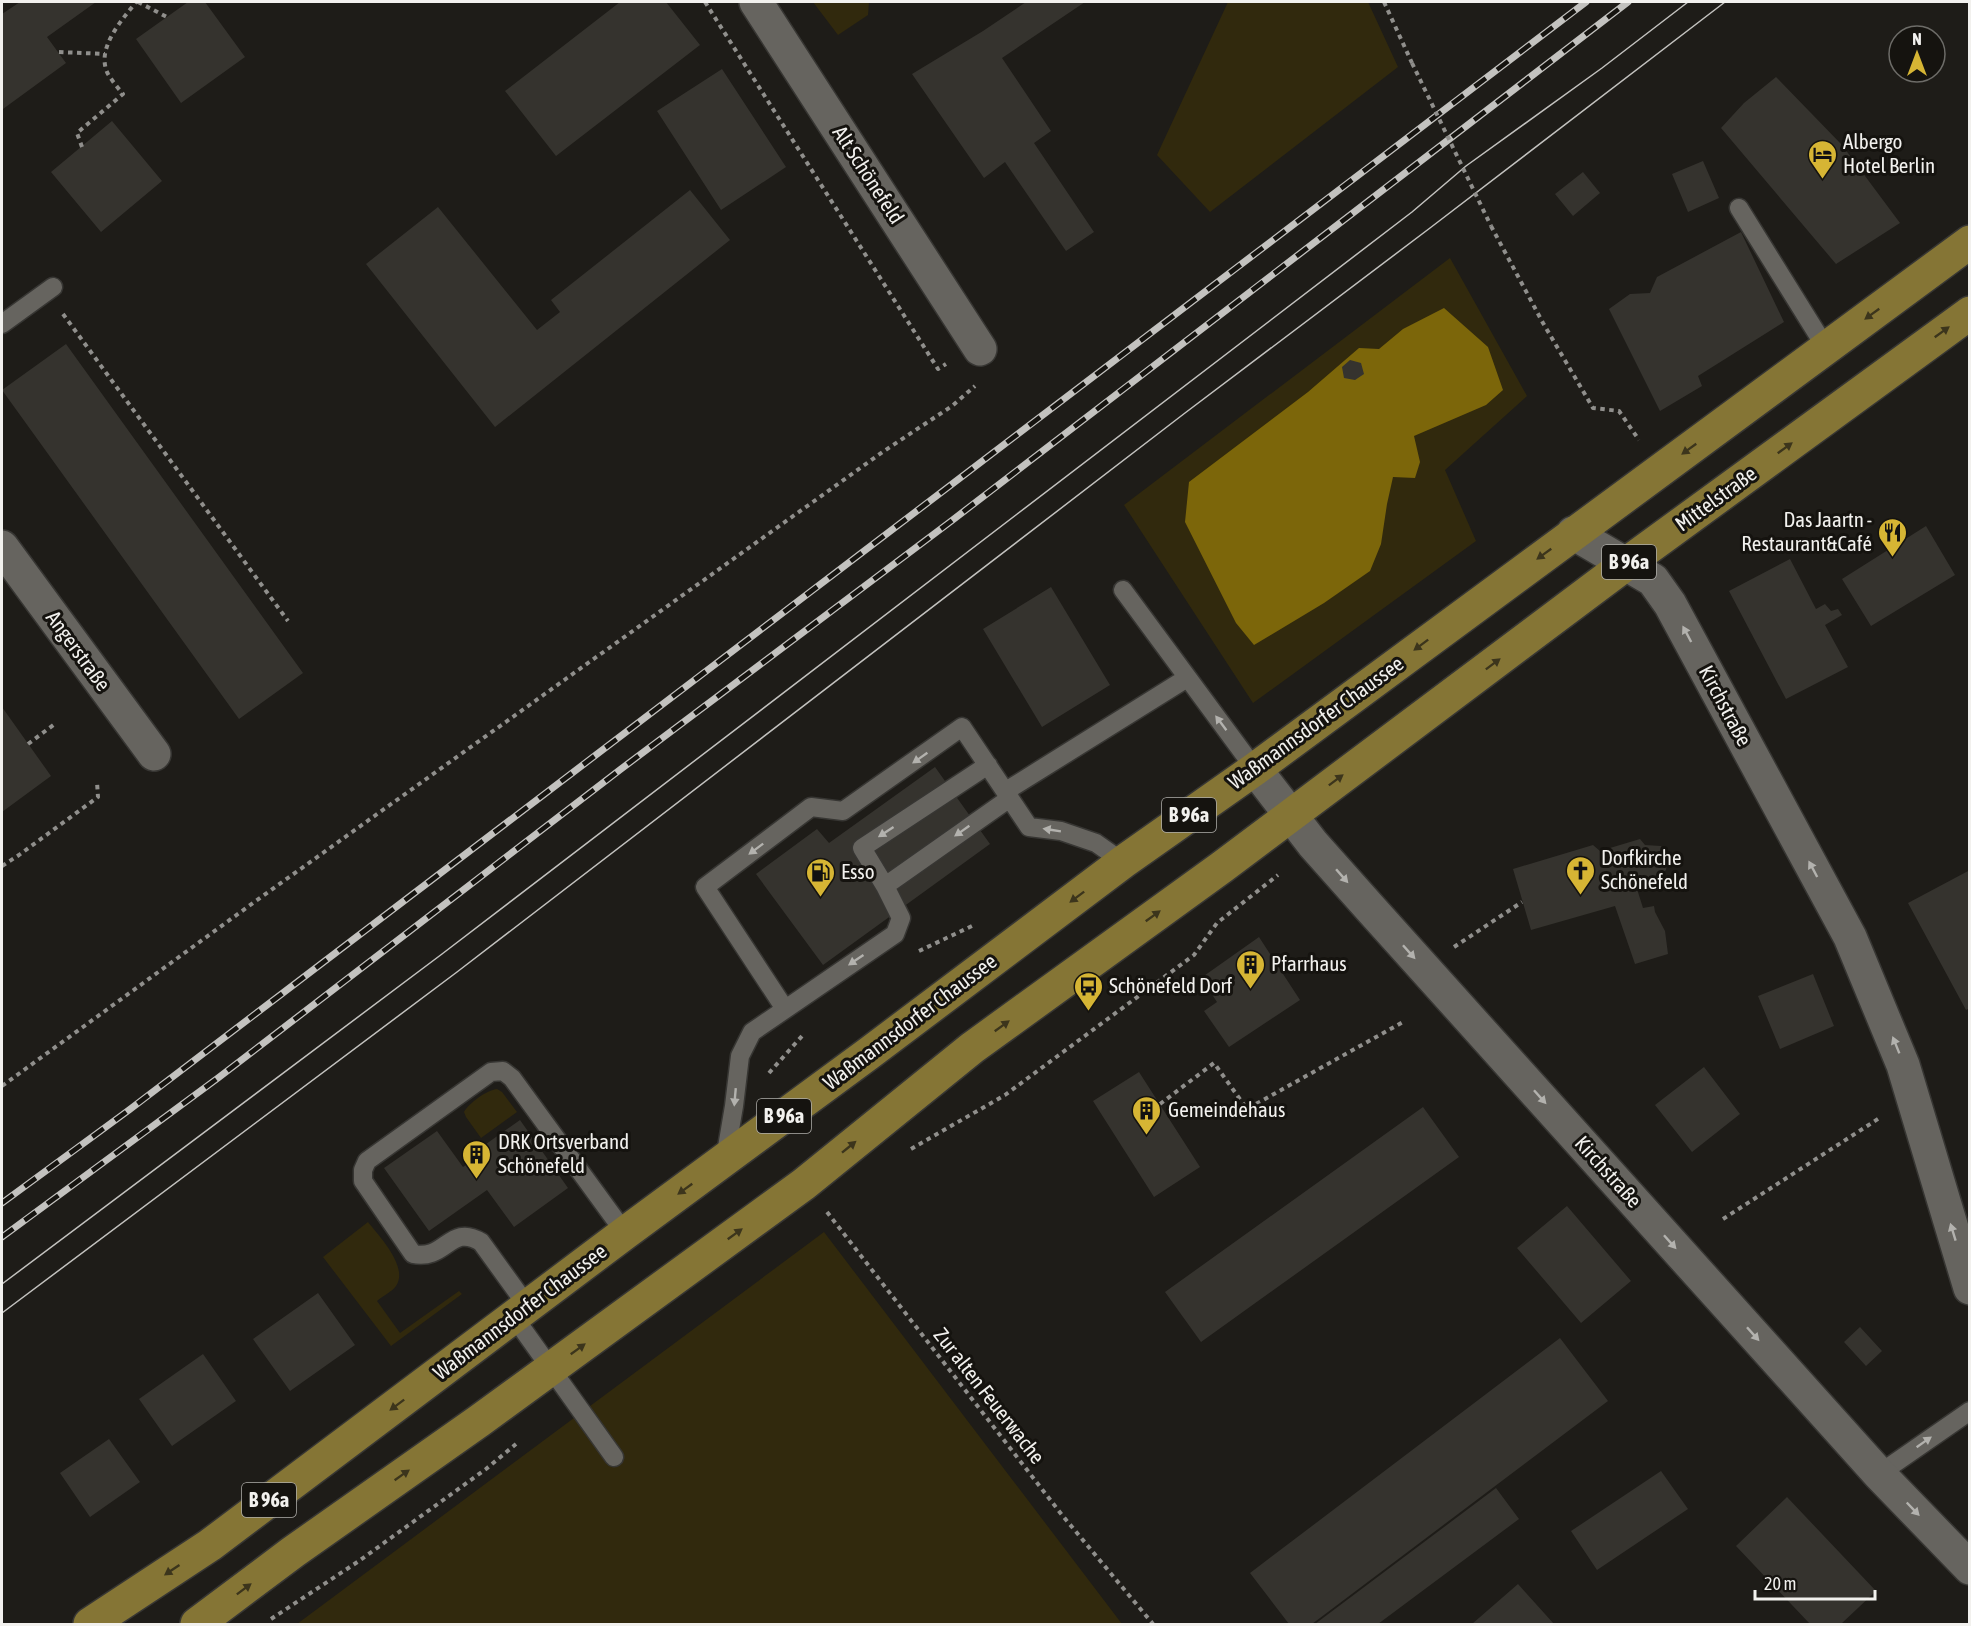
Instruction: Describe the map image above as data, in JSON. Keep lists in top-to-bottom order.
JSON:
{
  "streets": {
    "main road": ["Mittelstraße", "B 96a", "Waßmannsdorfer Chaussee"],
    "street": ["Alt Schönefeld", "Angerstraße", "Kirchstraße"],
    "path": ["Zur alten Feuerwache"]
  },
  "crossings": [
    ["Mittelstraße", "B 96a"],
    ["Mittelstraße", "Kirchstraße"],
    ["B 96a", "Kirchstraße"],
    ["B 96a", "Waßmannsdorfer Chaussee"],
    ["B 96a", "Zur alten Feuerwache"],
    ["Kirchstraße", "Waßmannsdorfer Chaussee"]
  ],
  "one_way": ["Mittelstraße"],
  "places": {
    "hotel": ["Albergo Hotel Berlin"],
    "restaurant": ["Das Jaartn - Restaurant&Café"],
    "church": ["Dorfkirche Schönefeld"],
    "fuel station": ["Esso"],
    "building": ["Pfarrhaus", "Gemeindehaus", "DRK Ortsverband Schönefeld"],
    "bus stop": ["Schönefeld Dorf"]
  },
  "scale_bar": "20 m",
  "north": "top"
}
